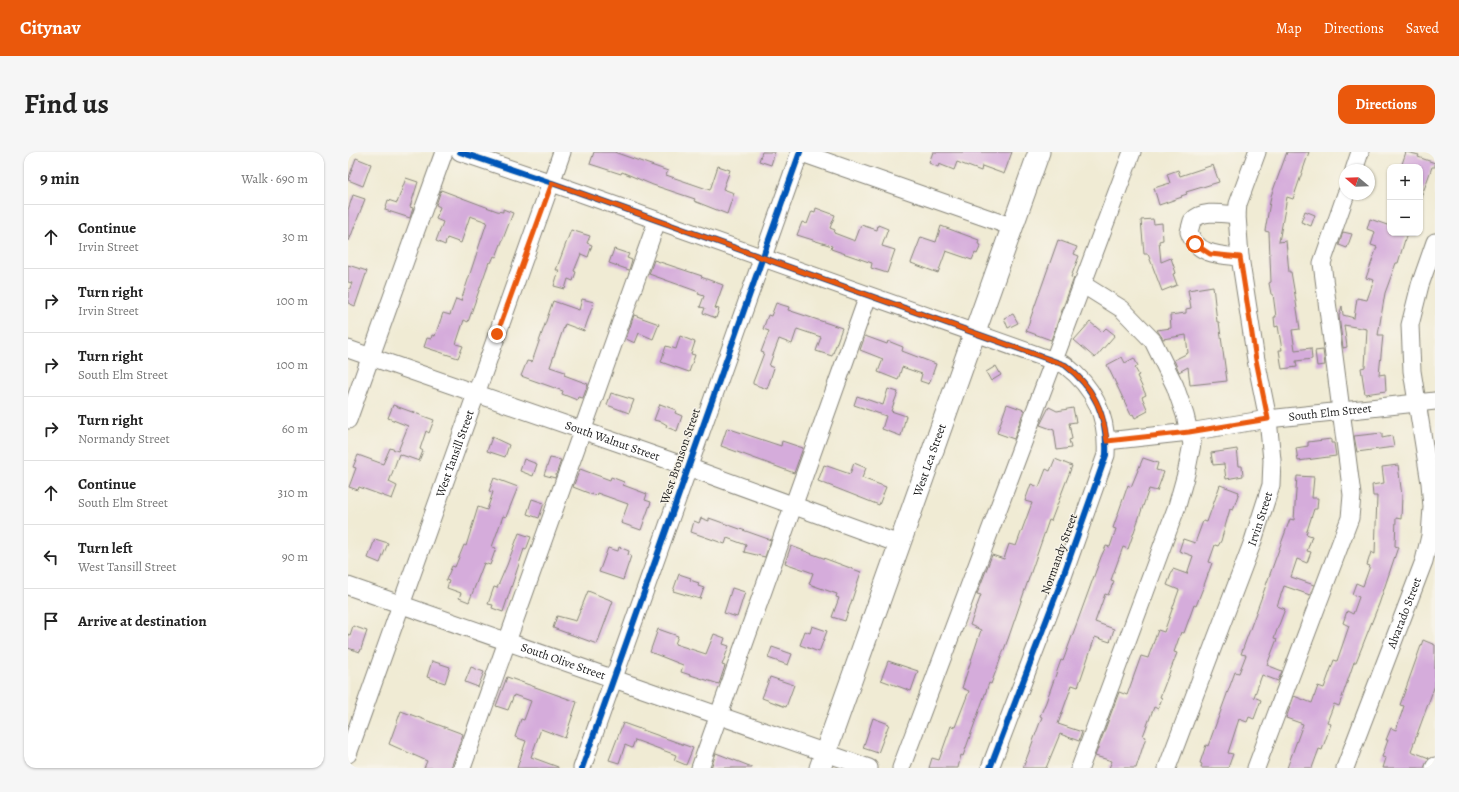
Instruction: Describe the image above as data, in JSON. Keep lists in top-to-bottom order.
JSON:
{
  "streets": {
    "main road": ["West Lea Street"],
    "street": [
      "South Elm Street",
      "South Walnut Street",
      "West Tansill Street",
      "West Bronson Street",
      "Irvin Street",
      "Normandy Street",
      "Alvarado Street",
      "South Olive Street"
    ]
  },
  "crossings": [
    ["South Elm Street", "Irvin Street"],
    ["South Elm Street", "Normandy Street"],
    ["South Elm Street", "Alvarado Street"],
    ["South Walnut Street", "West Tansill Street"],
    ["South Walnut Street", "West Bronson Street"],
    ["South Walnut Street", "West Lea Street"],
    ["West Tansill Street", "South Olive Street"],
    ["West Bronson Street", "South Olive Street"],
    ["West Lea Street", "South Olive Street"]
  ],
  "north": "left",
  "page": {
    "header": "Citynav",
    "nav": ["Map", "Directions", "Saved"],
    "title": "Find us",
    "buttons": "Directions",
    "heading": ["9 min", "Walk · 690 m"],
    "map_buttons": ["+", "−"],
    "list": [
      ["Continue", "Irvin Street", "30 m"],
      ["Turn right", "Irvin Street", "100 m"],
      ["Turn right", "South Elm Street", "100 m"],
      ["Turn right", "Normandy Street", "60 m"],
      ["Continue", "South Elm Street", "310 m"],
      ["Turn left", "West Tansill Street", "90 m"],
      "Arrive at destination"
    ]
  }
}
